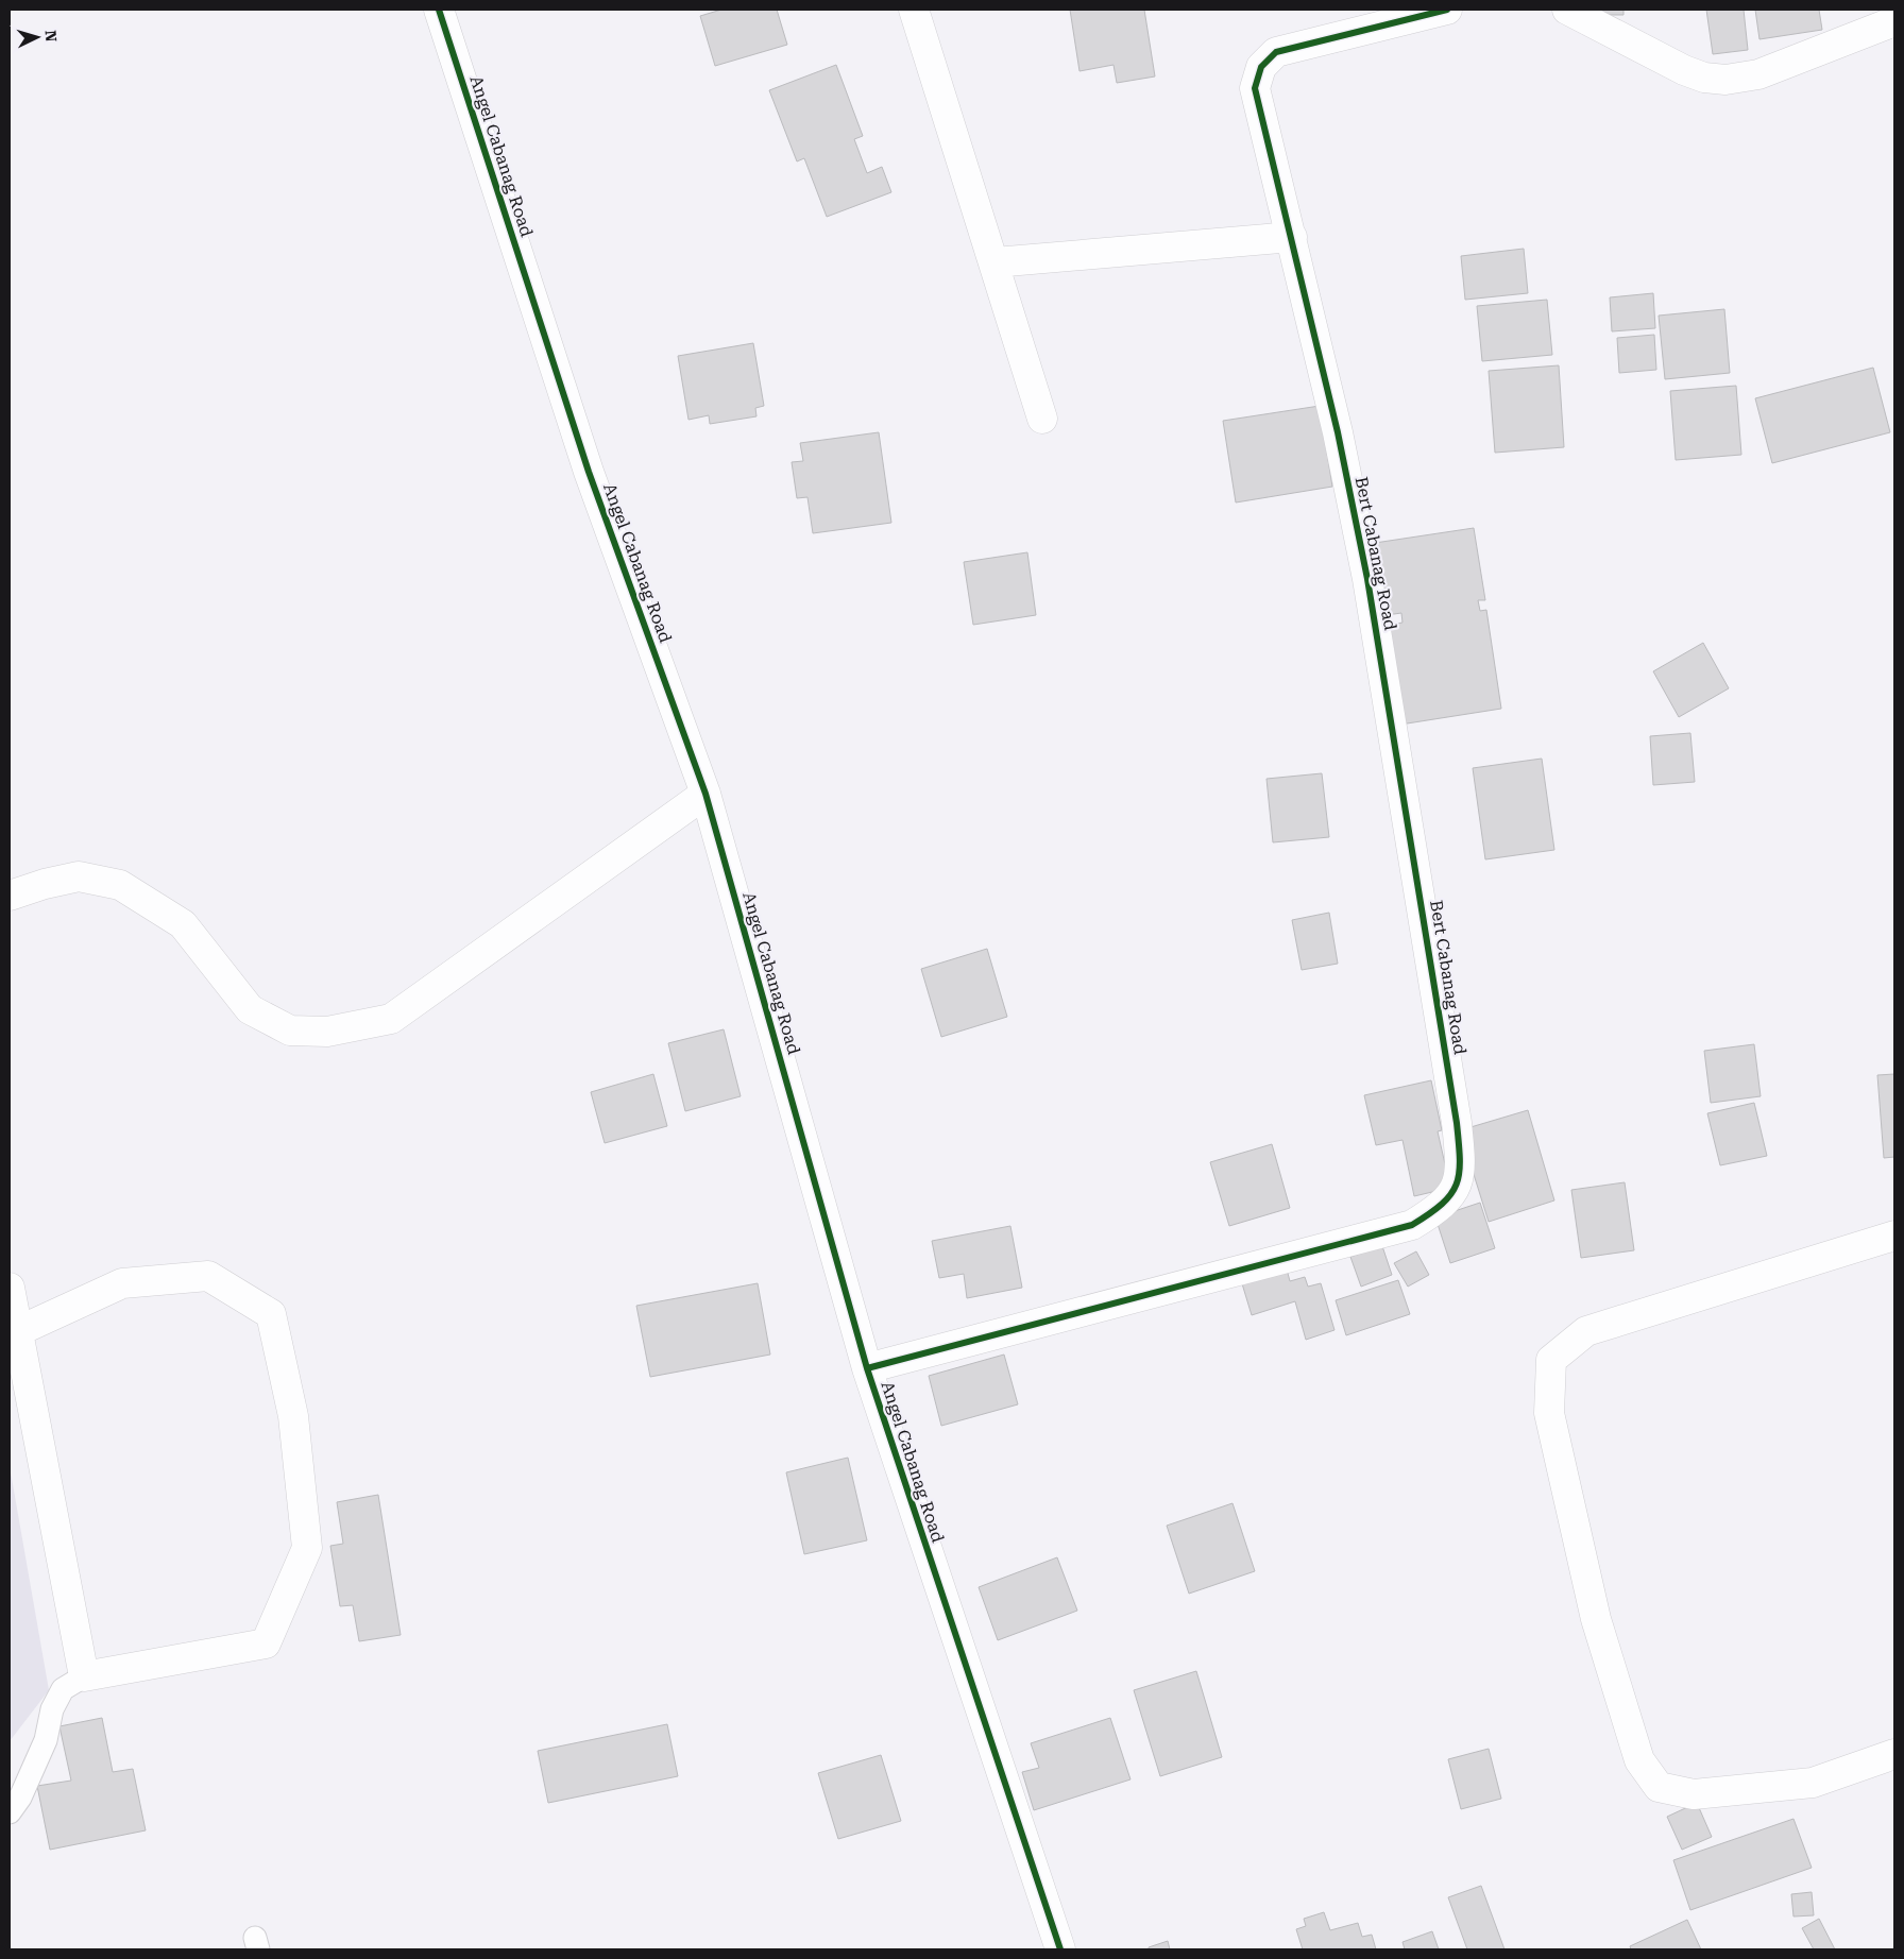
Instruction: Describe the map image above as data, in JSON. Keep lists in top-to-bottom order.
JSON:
{
  "streets": {
    "street": ["Angel Cabanag Road", "Bert Cabanag Road"]
  },
  "crossings": [
    ["Angel Cabanag Road", "Bert Cabanag Road"]
  ],
  "north": "right"
}
